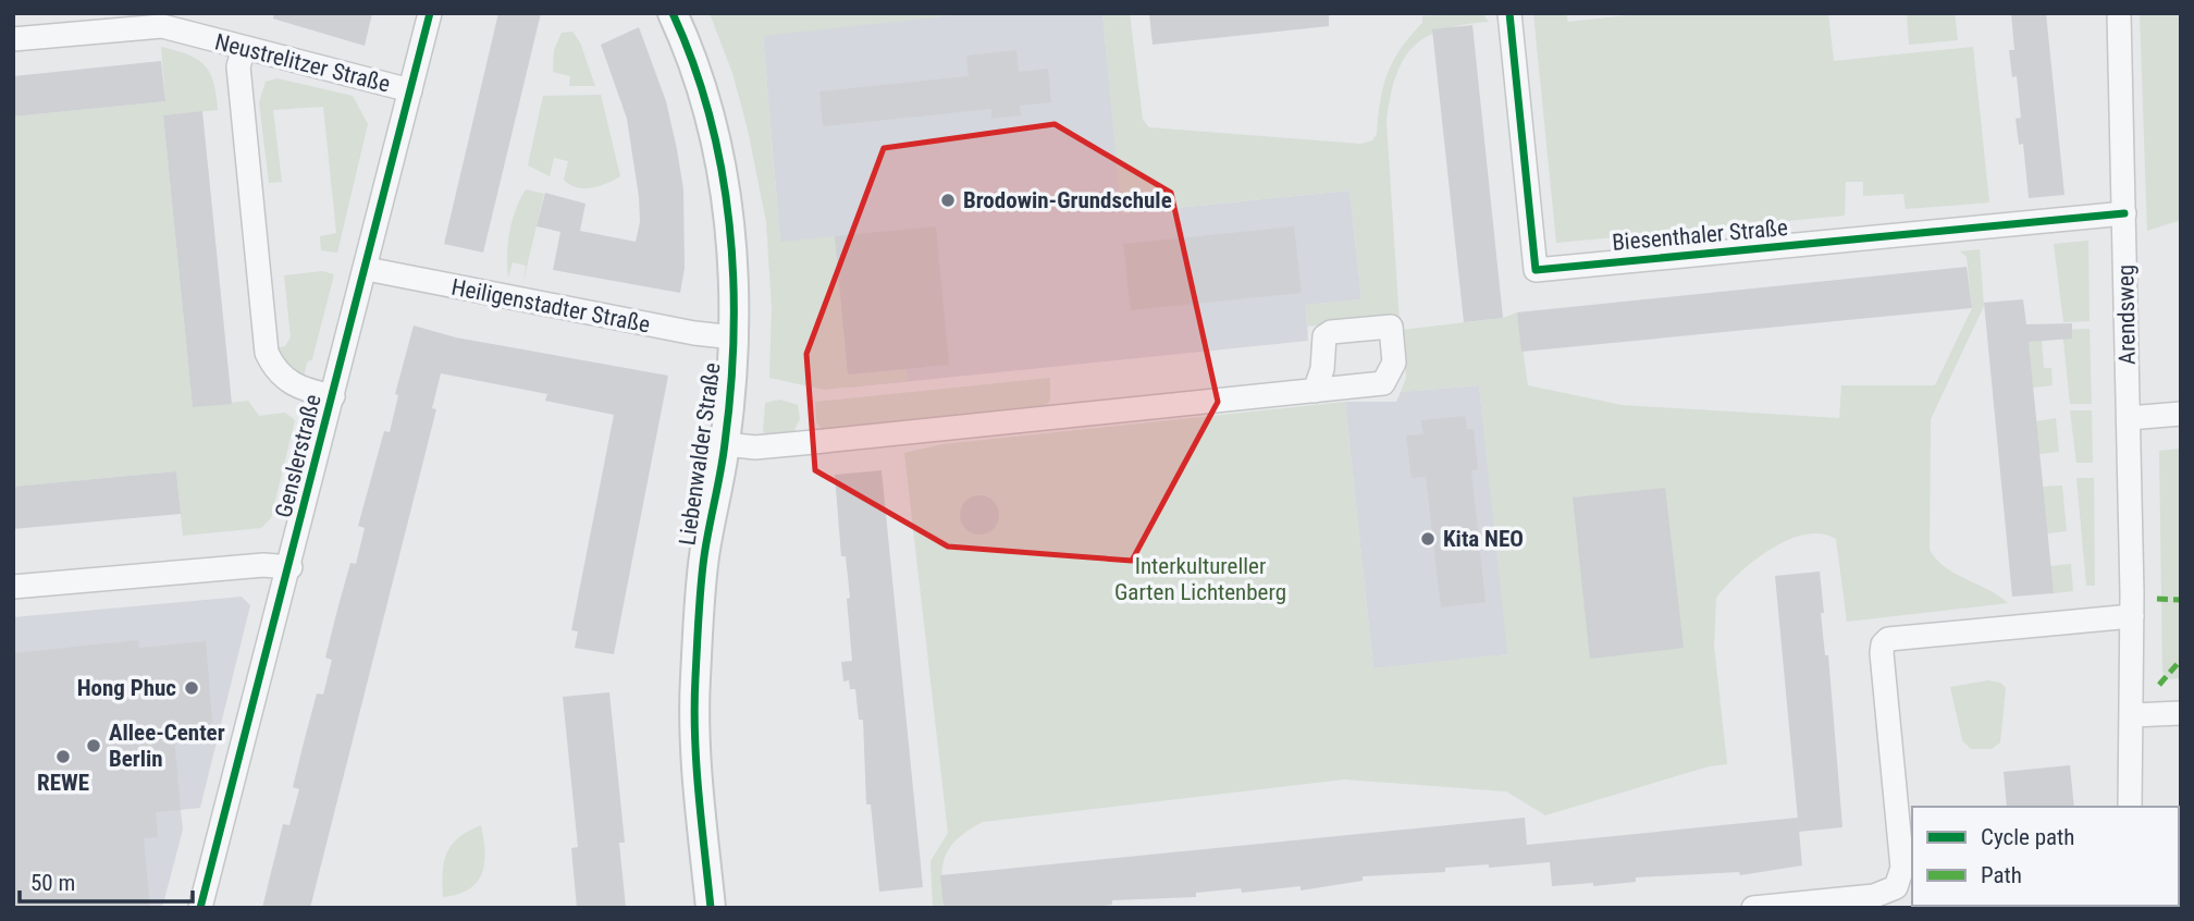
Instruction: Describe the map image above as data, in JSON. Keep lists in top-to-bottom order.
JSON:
{
  "streets": {
    "street": [
      "Neustrelitzer Straße",
      "Biesenthaler Straße",
      "Heiligenstadter Straße",
      "Arendsweg",
      "Liebenwalder Straße",
      "Genslerstraße"
    ]
  },
  "crossings": [
    ["Neustrelitzer Straße", "Genslerstraße"],
    ["Biesenthaler Straße", "Arendsweg"],
    ["Heiligenstadter Straße", "Liebenwalder Straße"],
    ["Heiligenstadter Straße", "Genslerstraße"]
  ],
  "parks": ["Interkultureller Garten Lichtenberg"],
  "places": [
    "Brodowin-Grundschule",
    "Kita NEO",
    "Hong Phuc",
    "Allee-Center Berlin",
    "REWE"
  ],
  "legend": ["Cycle path", "Path"],
  "scale_bar": "50 m"
}
